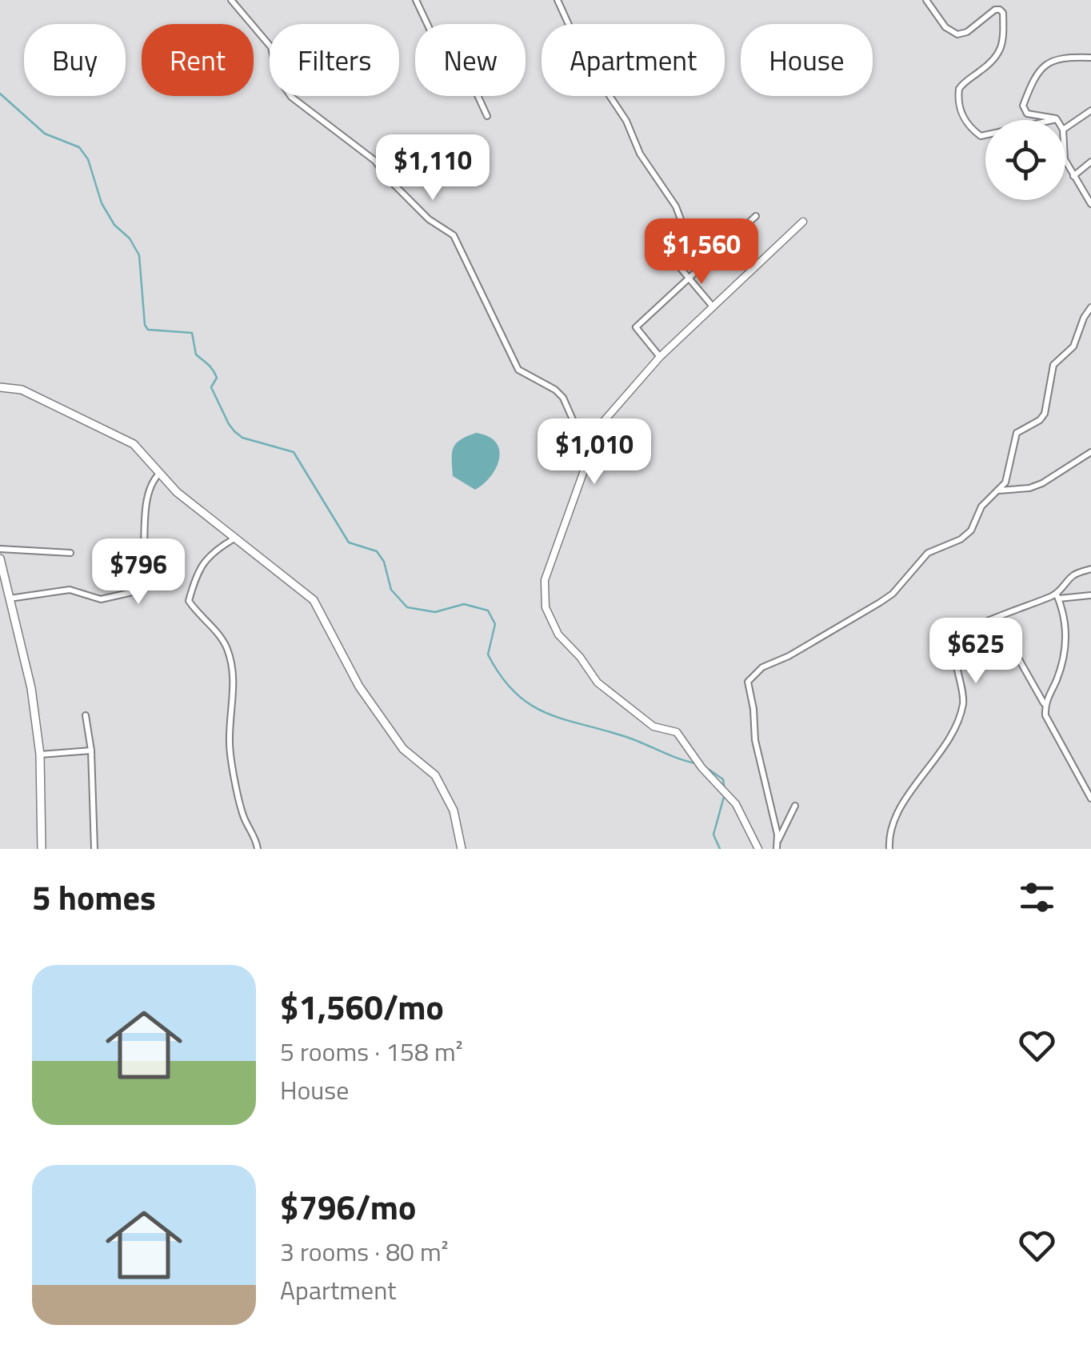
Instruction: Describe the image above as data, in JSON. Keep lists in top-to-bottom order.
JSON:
{
  "page": {
    "chip": [
      "Buy",
      "Rent",
      "Filters",
      "New",
      "Apartment",
      "House"
    ],
    "price": [
      "$1,110",
      "$1,560",
      "$1,010",
      "$796",
      "$625"
    ],
    "heading": "5 homes",
    "list": [
      {
        "name": "$1,560/mo",
        "note": "5 rooms · 158 m² · House"
      },
      {
        "name": "$796/mo",
        "note": "3 rooms · 80 m² · Apartment"
      }
    ]
  }
}
